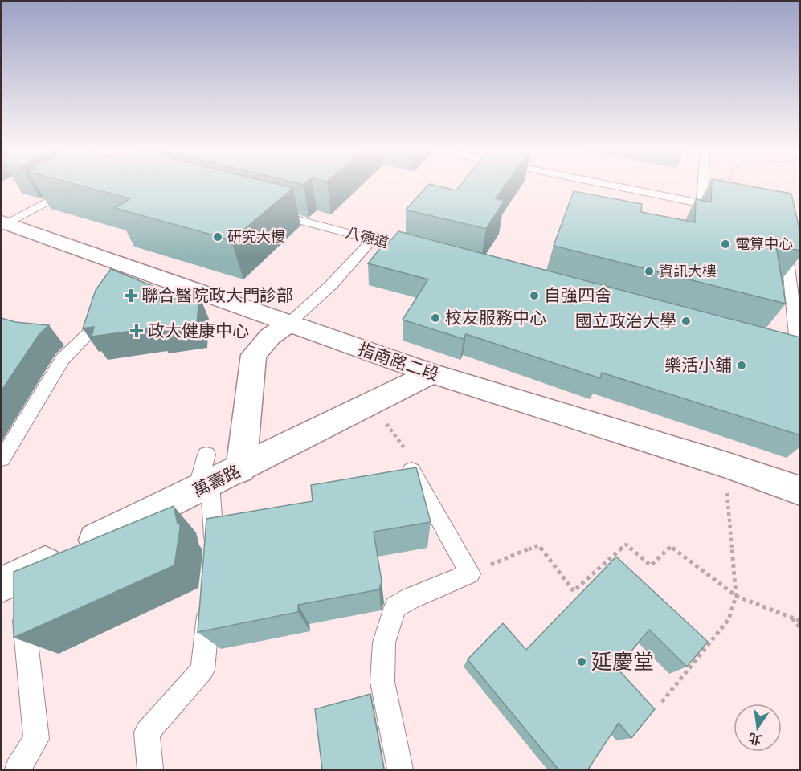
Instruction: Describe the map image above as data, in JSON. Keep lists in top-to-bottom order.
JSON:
{
  "streets": {
    "street": ["指南路二段", "萬壽路"],
    "lane": ["八德道"]
  },
  "crossings": [
    ["指南路二段", "萬壽路"]
  ],
  "places": {
    "other": [
      "研究大樓",
      "電算中心",
      "資訊大樓",
      "自強四舍",
      "校友服務中心",
      "國立政治大學",
      "樂活小舖",
      "延慶堂"
    ],
    "health": ["聯合醫院政大門診部", "政大健康中心"]
  },
  "north": "bottom"
}
